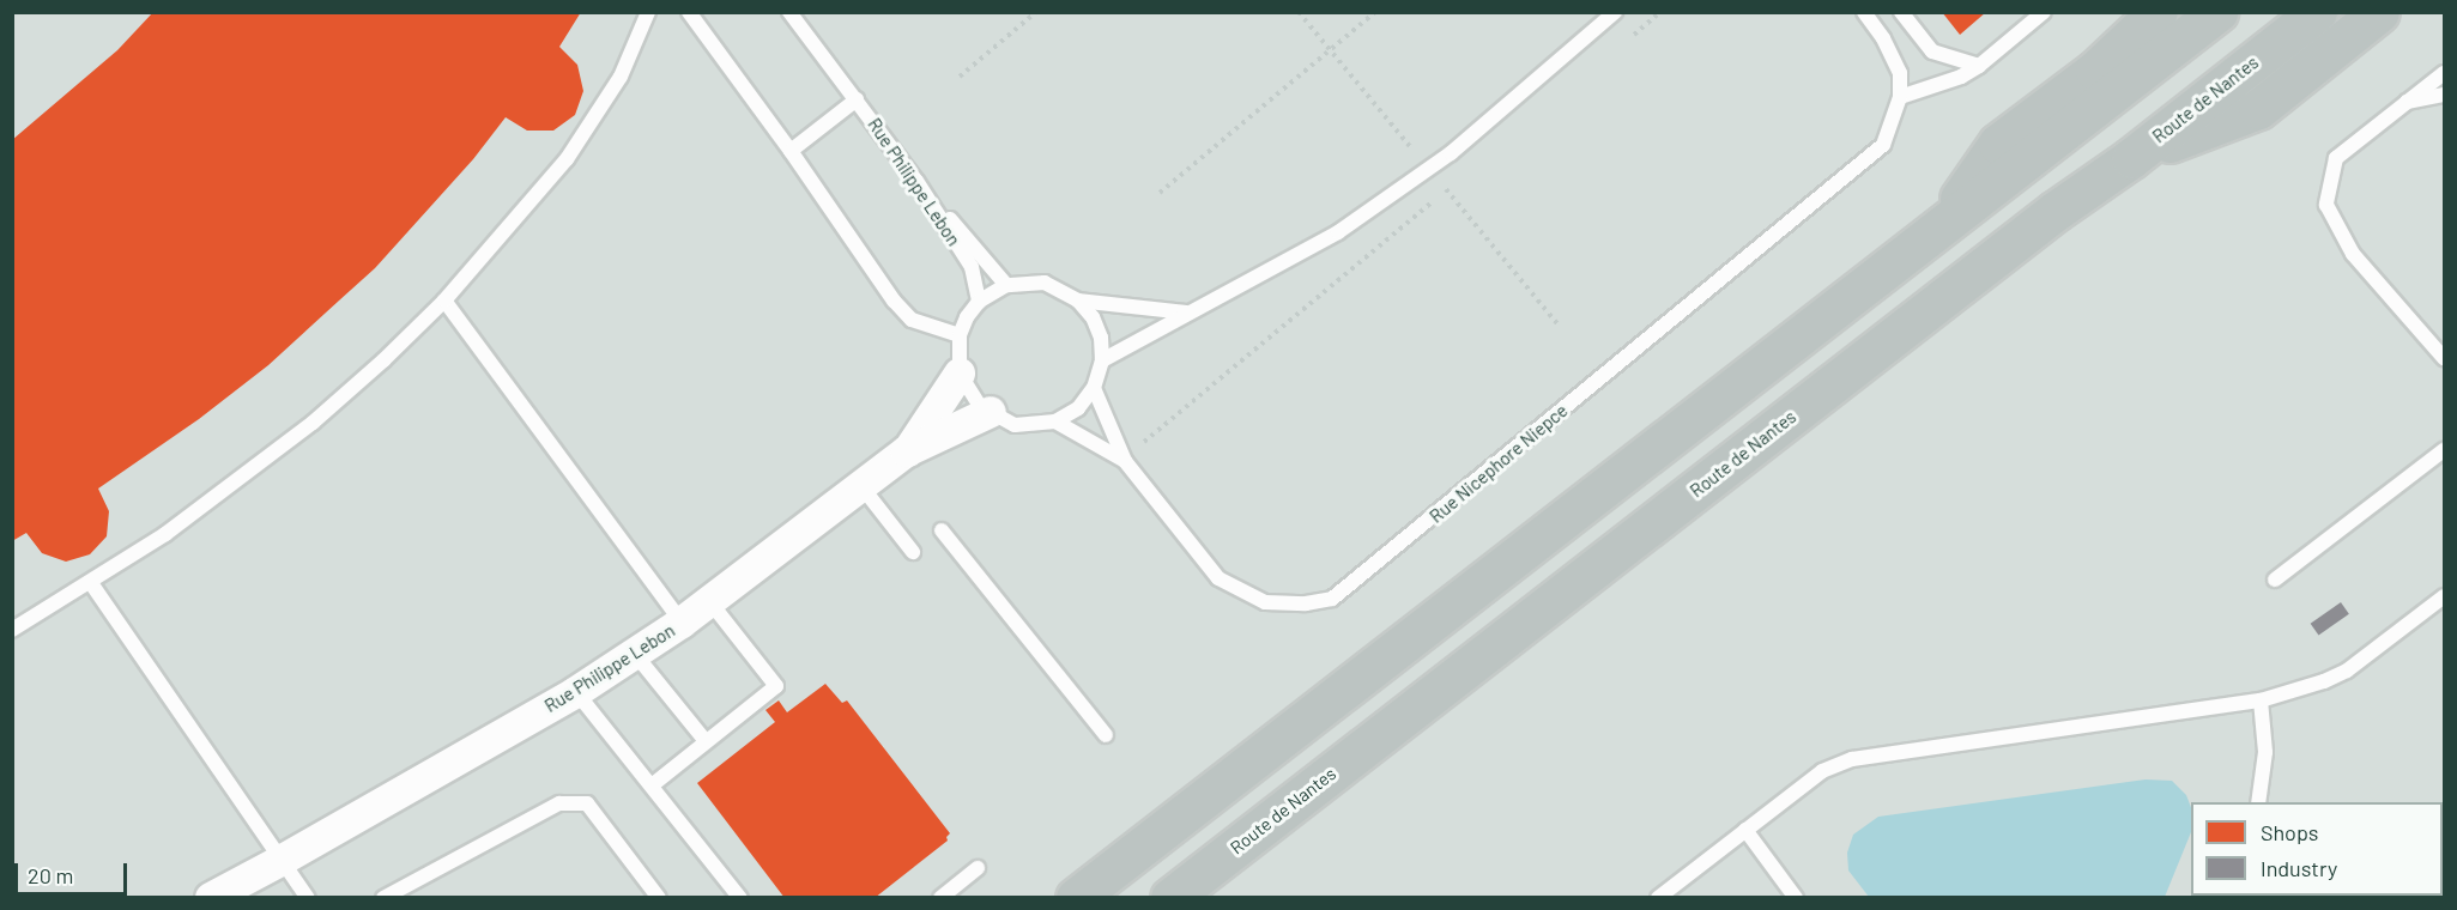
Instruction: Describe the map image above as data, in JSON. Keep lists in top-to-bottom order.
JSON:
{
  "streets": {
    "highway": ["Route de Nantes"],
    "street": ["Rue Philippe Lebon"],
    "lane": ["Rue Nicephore Niepce"]
  },
  "crossings": [
    ["Rue Philippe Lebon", "Rue Nicephore Niepce"]
  ],
  "legend": ["Shops", "Industry"],
  "scale_bar": "20 m"
}
